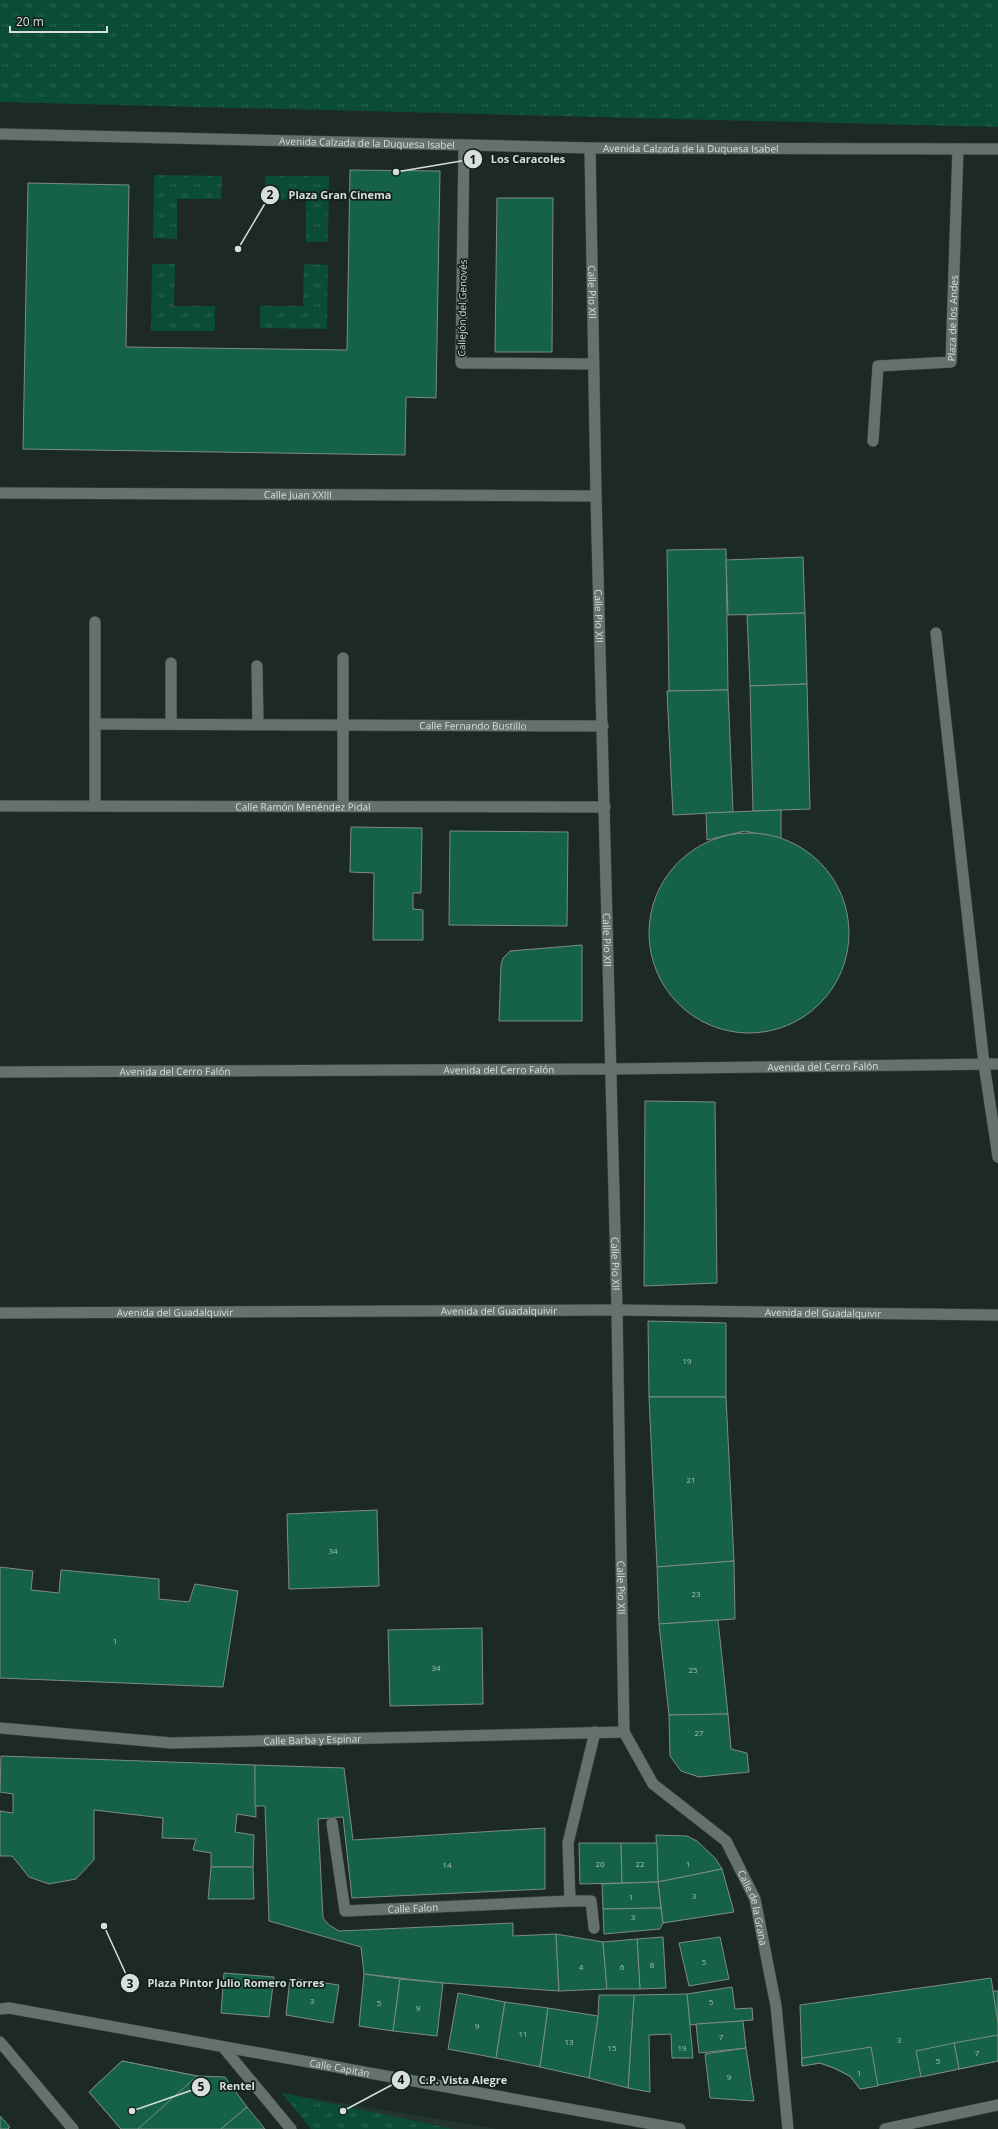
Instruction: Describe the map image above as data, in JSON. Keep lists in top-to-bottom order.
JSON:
{
  "streets": {
    "street": [
      "Avenida Calzada de la Duquesa Isabel",
      "Calle Pio XII",
      "Callejón del Genovés",
      "Plaza de los Andes",
      "Calle Juan XXIII",
      "Calle Fernando Bustillo",
      "Calle Ramón Menéndez Pidal",
      "Avenida del Cerro Falón",
      "Avenida del Guadalquivir",
      "Calle Barba y Espinar",
      "Calle Falon",
      "Calle de la Grana",
      "Calle Capitán"
    ]
  },
  "crossings": [
    ["Avenida Calzada de la Duquesa Isabel", "Calle Pio XII"],
    ["Avenida Calzada de la Duquesa Isabel", "Callejón del Genovés"],
    ["Avenida Calzada de la Duquesa Isabel", "Plaza de los Andes"],
    ["Calle Pio XII", "Callejón del Genovés"],
    ["Calle Pio XII", "Calle Juan XXIII"],
    ["Calle Pio XII", "Calle Fernando Bustillo"],
    ["Calle Pio XII", "Calle Ramón Menéndez Pidal"],
    ["Calle Pio XII", "Avenida del Cerro Falón"],
    ["Calle Pio XII", "Avenida del Guadalquivir"],
    ["Calle Pio XII", "Calle Barba y Espinar"],
    ["Calle Pio XII", "Calle de la Grana"],
    ["Calle Barba y Espinar", "Calle de la Grana"]
  ],
  "places": [
    "Los Caracoles",
    "Plaza Gran Cinema",
    "Plaza Pintor Julio Romero Torres",
    "Rentel",
    "C.P. Vista Alegre"
  ],
  "house_numbers": [
    "19",
    "21",
    "34",
    "23",
    "1",
    "34",
    "25",
    "27",
    "20",
    "22",
    "1",
    "14",
    "3",
    "1",
    "3",
    "5",
    "8",
    "4",
    "6",
    "3",
    "5",
    "5",
    "9",
    "9",
    "11",
    "7",
    "3",
    "13",
    "15",
    "19",
    "7",
    "5",
    "1",
    "9"
  ],
  "scale_bar": "20 m"
}
